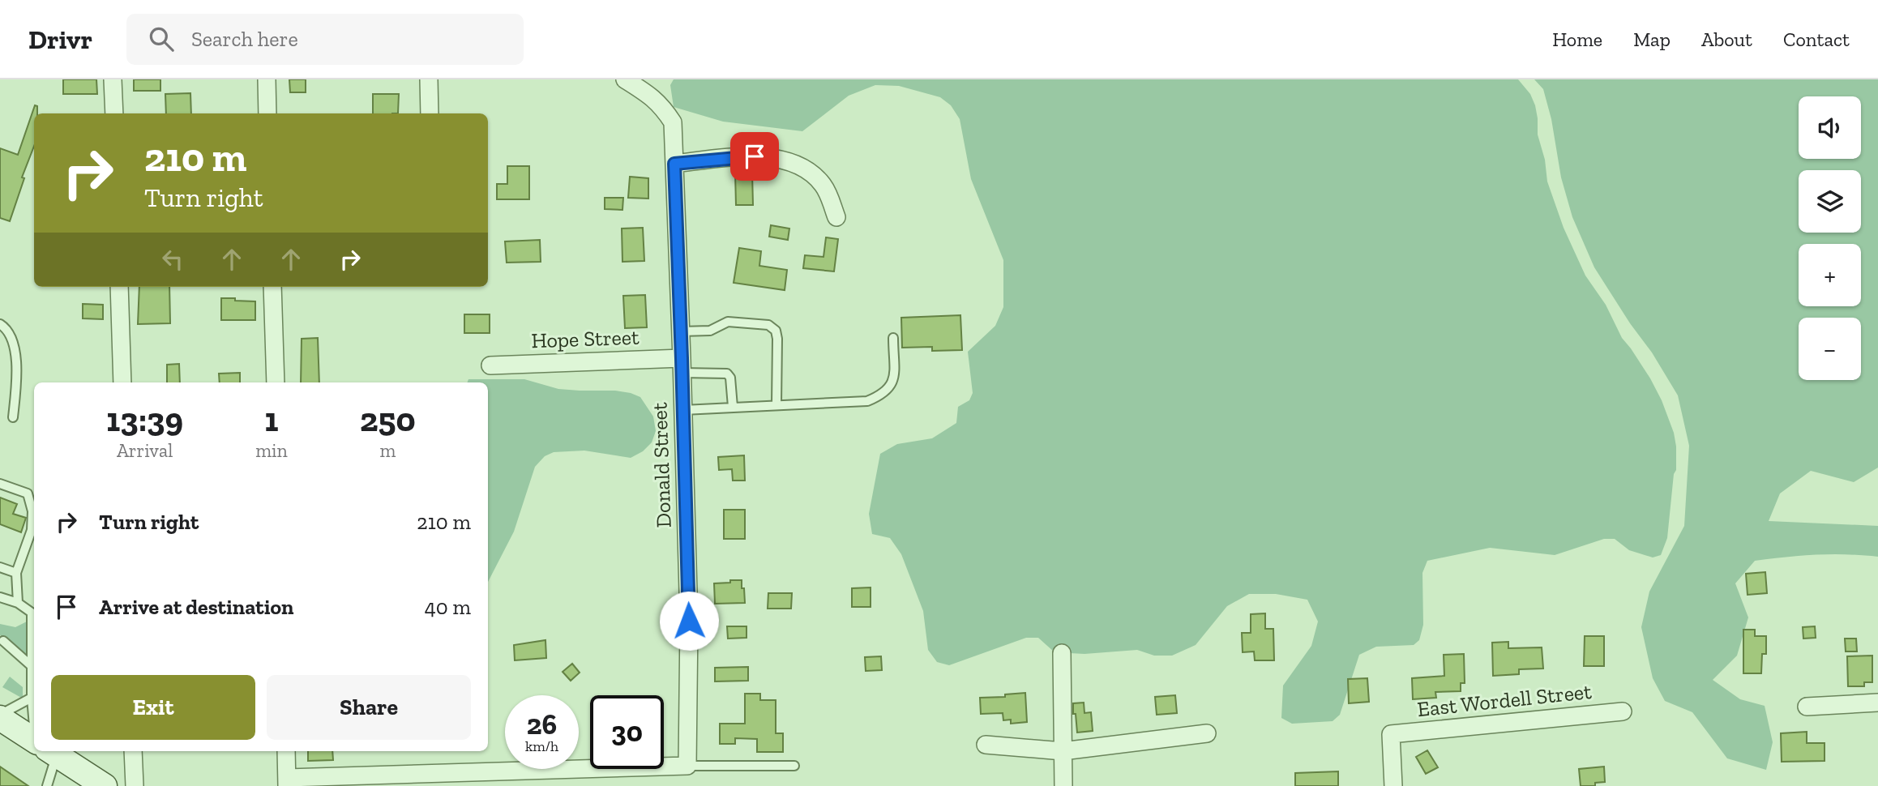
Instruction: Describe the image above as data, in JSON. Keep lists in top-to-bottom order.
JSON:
{
  "streets": {
    "street": ["Hope Street", "Donald Street", "East Wordell Street"]
  },
  "crossings": [
    ["Hope Street", "Donald Street"]
  ],
  "page": {
    "header": "Drivr",
    "search": "Search here",
    "nav": [
      "Home",
      "Map",
      "About",
      "Contact"
    ],
    "map_buttons": ["+", "−"],
    "turn": ["210 m", "Turn right"],
    "eta": [
      "13:39",
      "Arrival",
      "1",
      "min",
      "250",
      "m"
    ],
    "list": [
      {
        "name": "Turn right",
        "value": "210 m"
      },
      {
        "name": "Arrive at destination",
        "value": "40 m"
      }
    ],
    "buttons": ["Exit", "Share"],
    "speed": "26 km/h",
    "limit": "30"
  }
}
